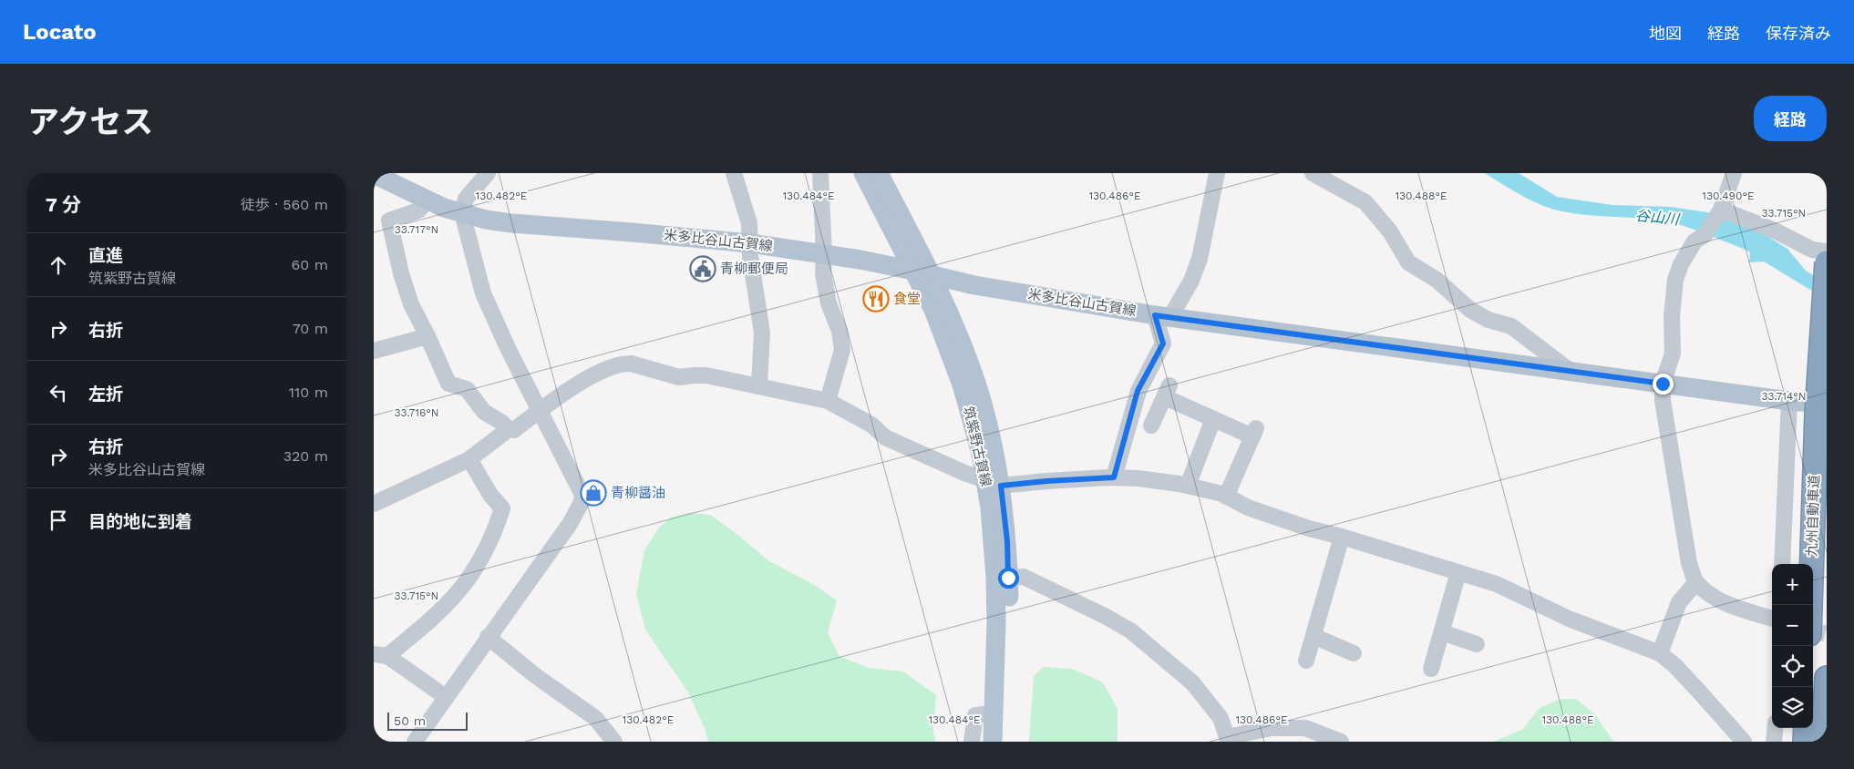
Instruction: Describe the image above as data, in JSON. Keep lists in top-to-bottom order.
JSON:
{
  "streets": {
    "highway": ["九州自動車道"],
    "main road": ["米多比谷山古賀線", "筑紫野古賀線"]
  },
  "crossings": [
    ["米多比谷山古賀線", "筑紫野古賀線"],
    ["米多比谷山古賀線", "九州自動車道"]
  ],
  "water": ["谷山川"],
  "places": {
    "public building": ["青柳郵便局"],
    "restaurant": ["食堂"],
    "shop": ["青柳醤油"]
  },
  "scale_bar": "50 m",
  "page": {
    "header": "Locato",
    "nav": ["地図", "経路", "保存済み"],
    "title": "アクセス",
    "buttons": "経路",
    "heading": ["7 分", "徒歩 · 560 m"],
    "list": [
      ["直進", "筑紫野古賀線", "60 m"],
      ["右折", "70 m"],
      ["左折", "110 m"],
      ["右折", "米多比谷山古賀線", "320 m"],
      "目的地に到着"
    ],
    "map_buttons": ["+", "−"],
    "scale": "50 m"
  },
  "coordinates": [
    "130.484°E",
    "130.486°E",
    "130.490°E",
    "130.482°E",
    "130.488°E",
    "33.715°N",
    "33.717°N",
    "33.714°N",
    "33.716°N"
  ]
}
